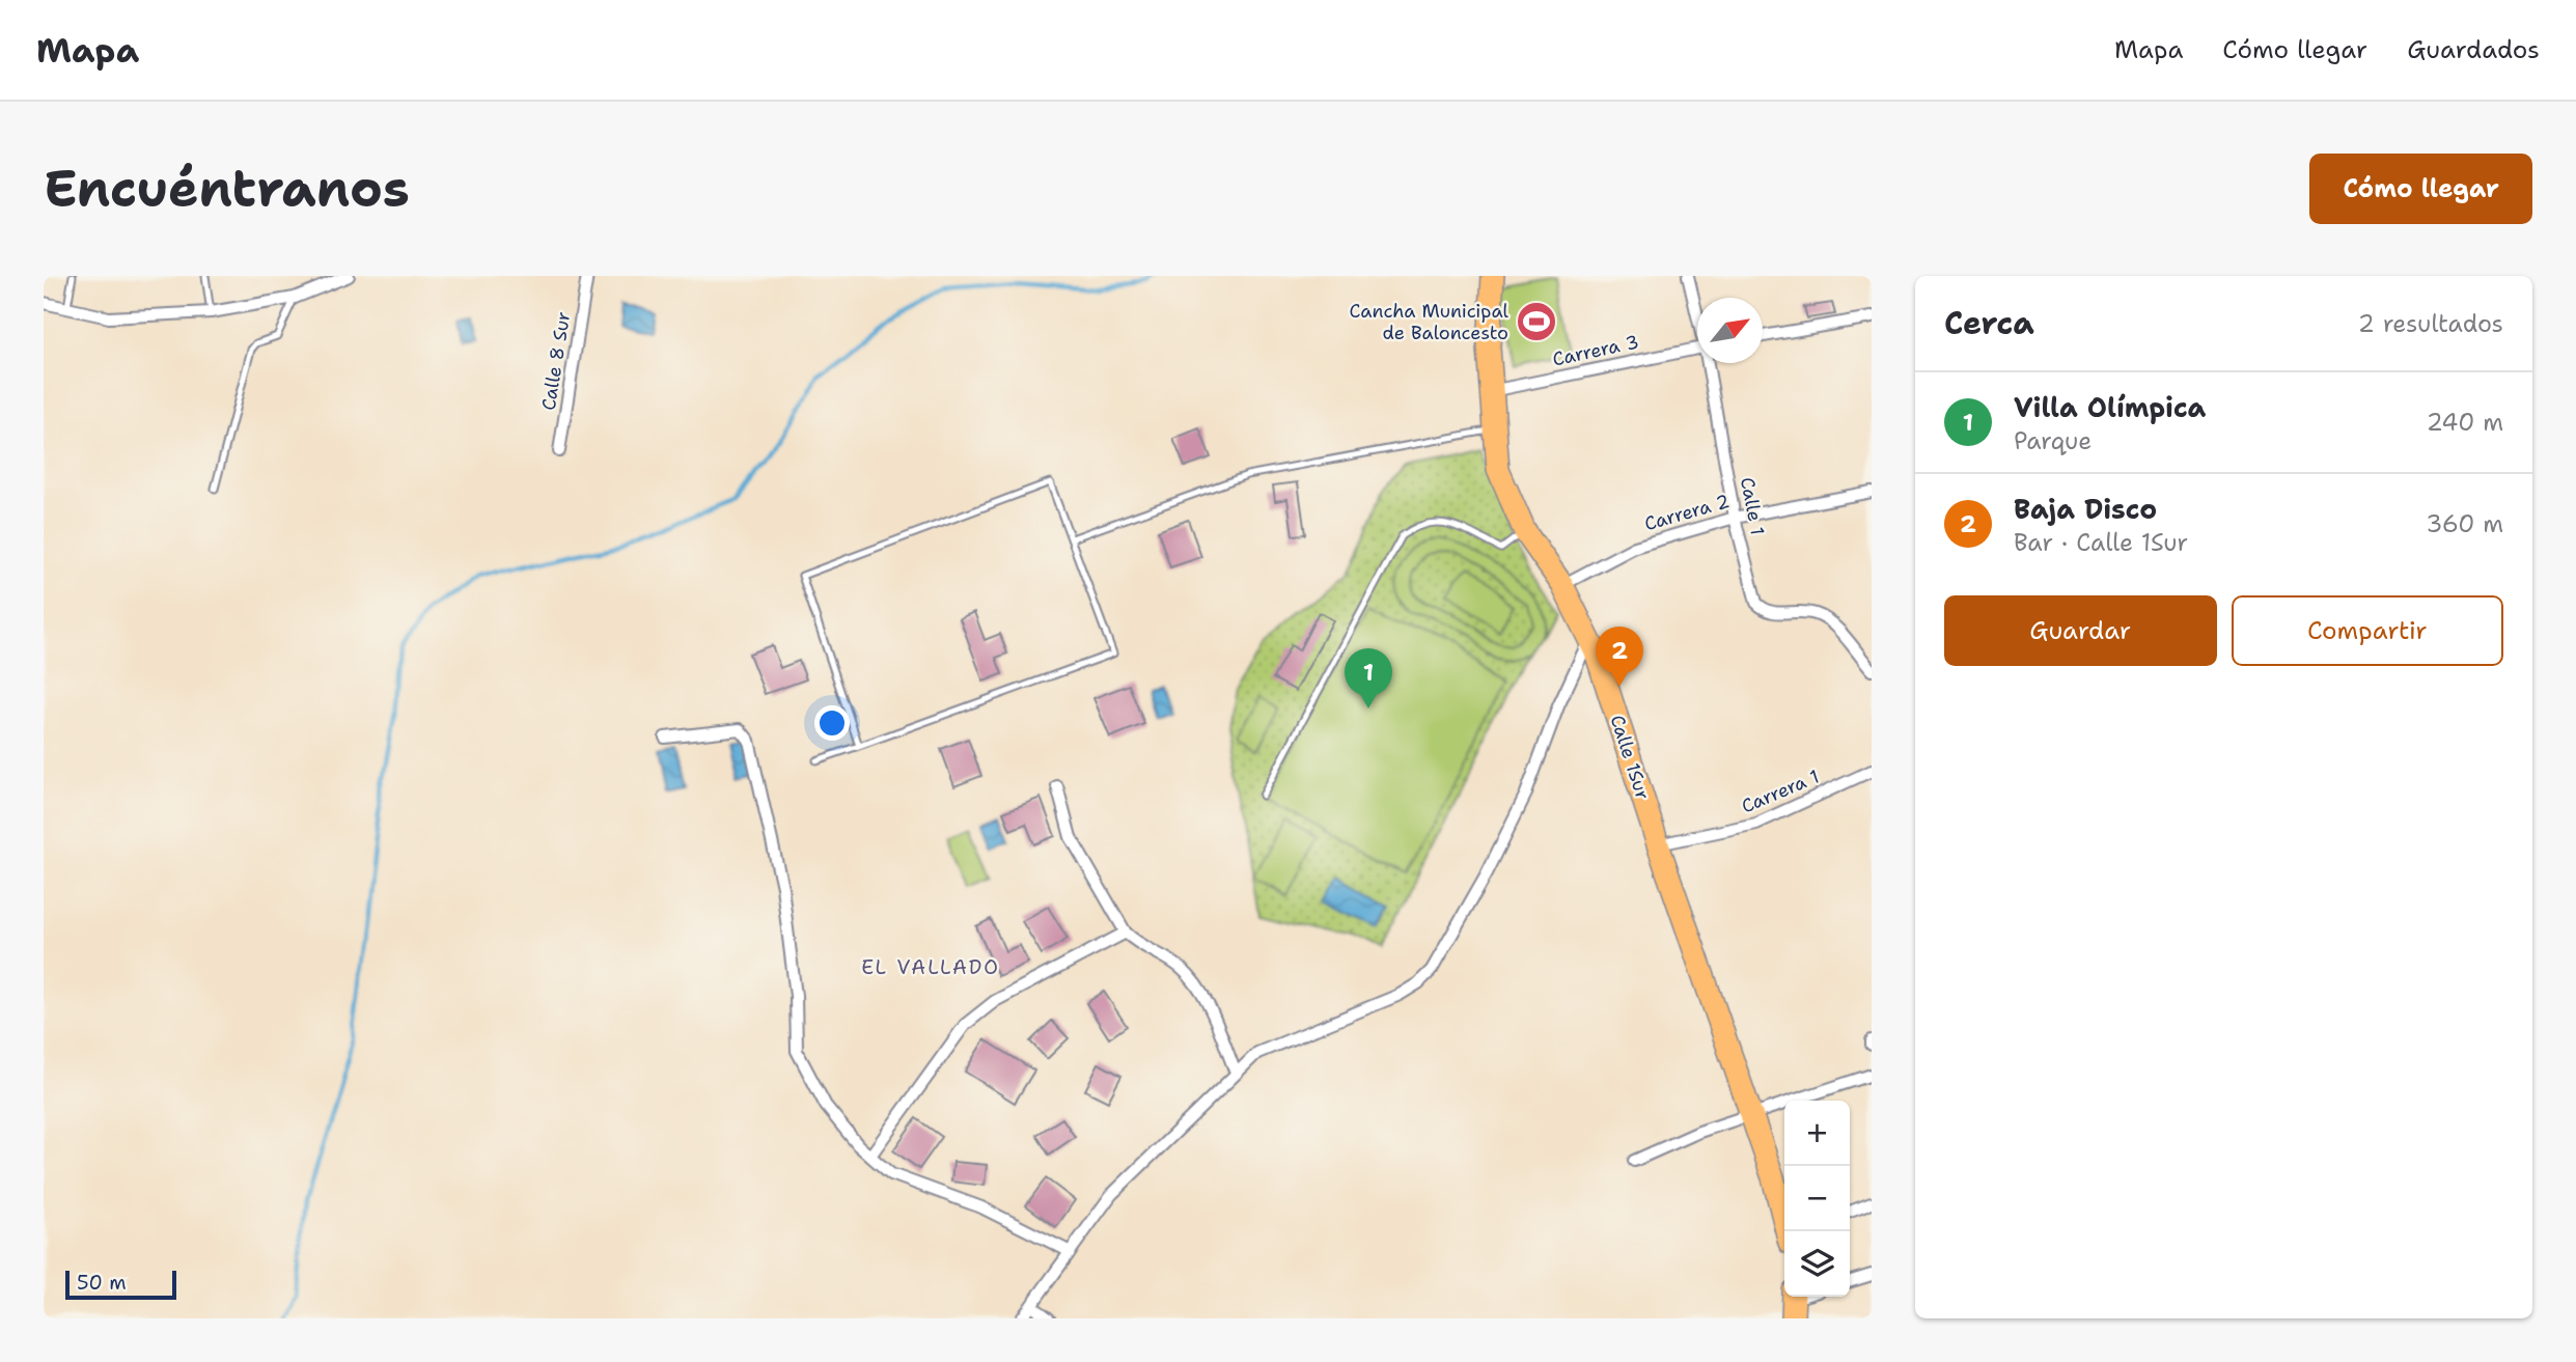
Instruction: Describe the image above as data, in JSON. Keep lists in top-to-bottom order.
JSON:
{
  "streets": {
    "highway": ["Calle 1Sur"],
    "street": [
      "Carrera 3",
      "Calle 8 Sur",
      "Calle 1",
      "Carrera 2",
      "Carrera 1"
    ]
  },
  "crossings": [
    ["Carrera 3", "Calle 1Sur"],
    ["Calle 1", "Carrera 2"],
    ["Carrera 2", "Calle 1Sur"],
    ["Calle 1Sur", "Carrera 1"]
  ],
  "districts": ["EL VALLADO"],
  "places": {
    "sports": ["Cancha Municipal de Baloncesto"]
  },
  "scale_bar": "50 m",
  "north": "top right",
  "page": {
    "header": "Mapa",
    "nav": ["Mapa", "Cómo llegar", "Guardados"],
    "buttons": [
      "Cómo llegar",
      ["Guardar", "Compartir"]
    ],
    "title": "Encuéntranos",
    "heading": ["Cerca", "2 resultados"],
    "list": [
      {
        "mark": "1",
        "name": "Villa Olímpica",
        "note": "Parque",
        "value": "240 m"
      },
      {
        "mark": "2",
        "name": "Baja Disco",
        "note": "Bar · Calle 1Sur",
        "value": "360 m"
      }
    ],
    "pins": ["2", "1"],
    "map_buttons": ["+", "−"],
    "scale": "50 m"
  }
}
